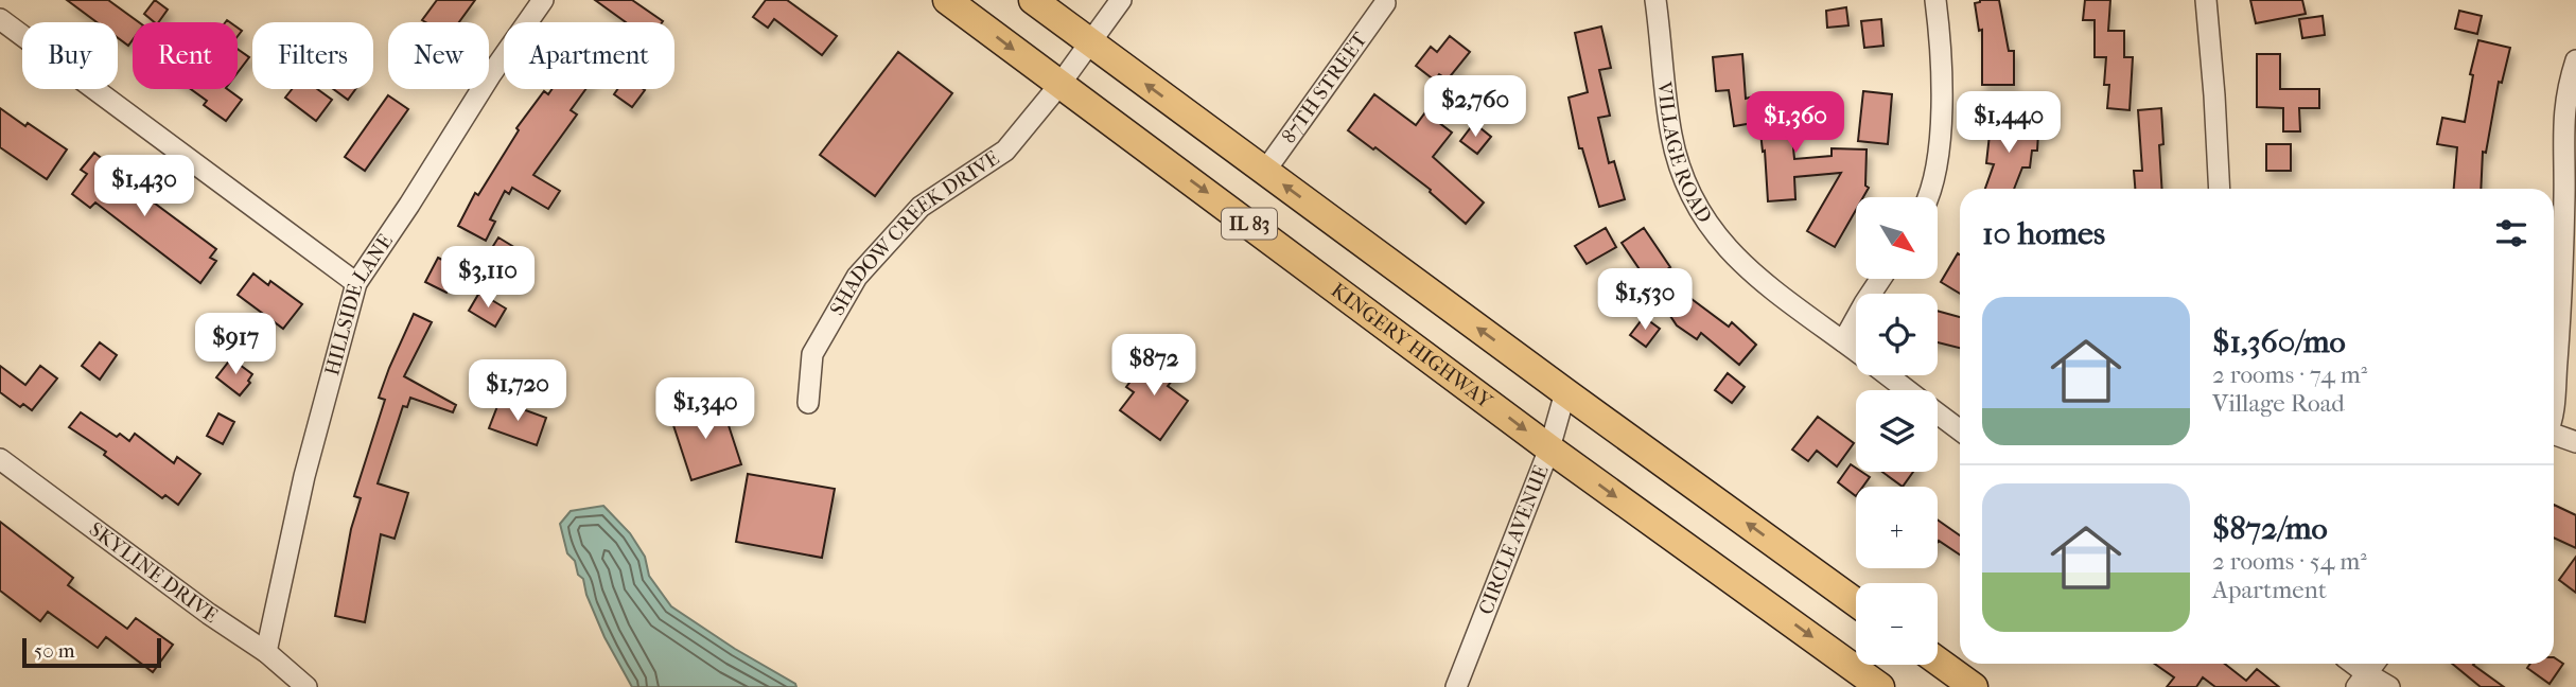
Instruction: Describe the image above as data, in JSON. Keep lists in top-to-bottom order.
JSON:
{
  "streets": {
    "main road": ["IL 83", "KINGERY HIGHWAY"],
    "street": [
      "87TH STREET",
      "VILLAGE ROAD",
      "SHADOW CREEK DRIVE",
      "HILLSIDE LANE",
      "CIRCLE AVENUE",
      "SKYLINE DRIVE"
    ]
  },
  "crossings": [
    ["87TH STREET", "IL 83"],
    ["IL 83", "SHADOW CREEK DRIVE"],
    ["IL 83", "CIRCLE AVENUE"],
    ["SHADOW CREEK DRIVE", "KINGERY HIGHWAY"],
    ["HILLSIDE LANE", "SKYLINE DRIVE"],
    ["KINGERY HIGHWAY", "CIRCLE AVENUE"]
  ],
  "scale_bar": "50 m",
  "north": "bottom right",
  "page": {
    "chip": [
      "Buy",
      "Rent",
      "Filters",
      "New",
      "Apartment"
    ],
    "price": [
      "$2,760",
      "$1,360",
      "$1,440",
      "$1,430",
      "$3,110",
      "$1,530",
      "$917",
      "$872",
      "$1,720",
      "$1,340"
    ],
    "heading": "10 homes",
    "map_buttons": ["+", "−"],
    "list": [
      {
        "name": "$1,360/mo",
        "note": "2 rooms · 74 m² · Village Road"
      },
      {
        "name": "$872/mo",
        "note": "2 rooms · 54 m² · Apartment"
      }
    ],
    "scale": "50 m"
  }
}
